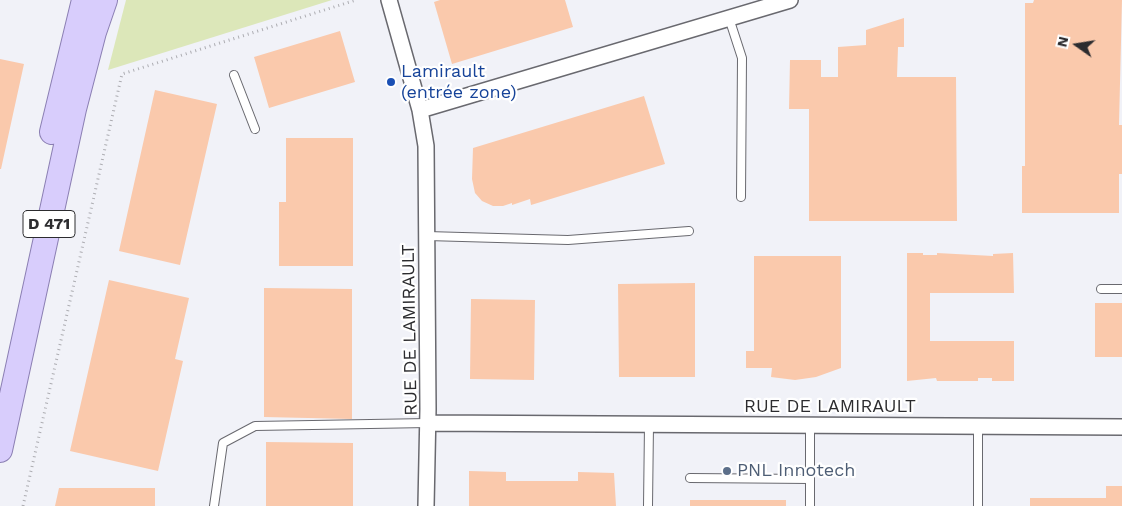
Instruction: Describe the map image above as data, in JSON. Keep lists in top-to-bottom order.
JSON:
{
  "streets": {
    "main road": ["D 471"],
    "street": ["RUE DE LAMIRAULT"]
  },
  "places": ["Lamirault (entrée zone)", "PNL Innotech"],
  "north": "left"
}
